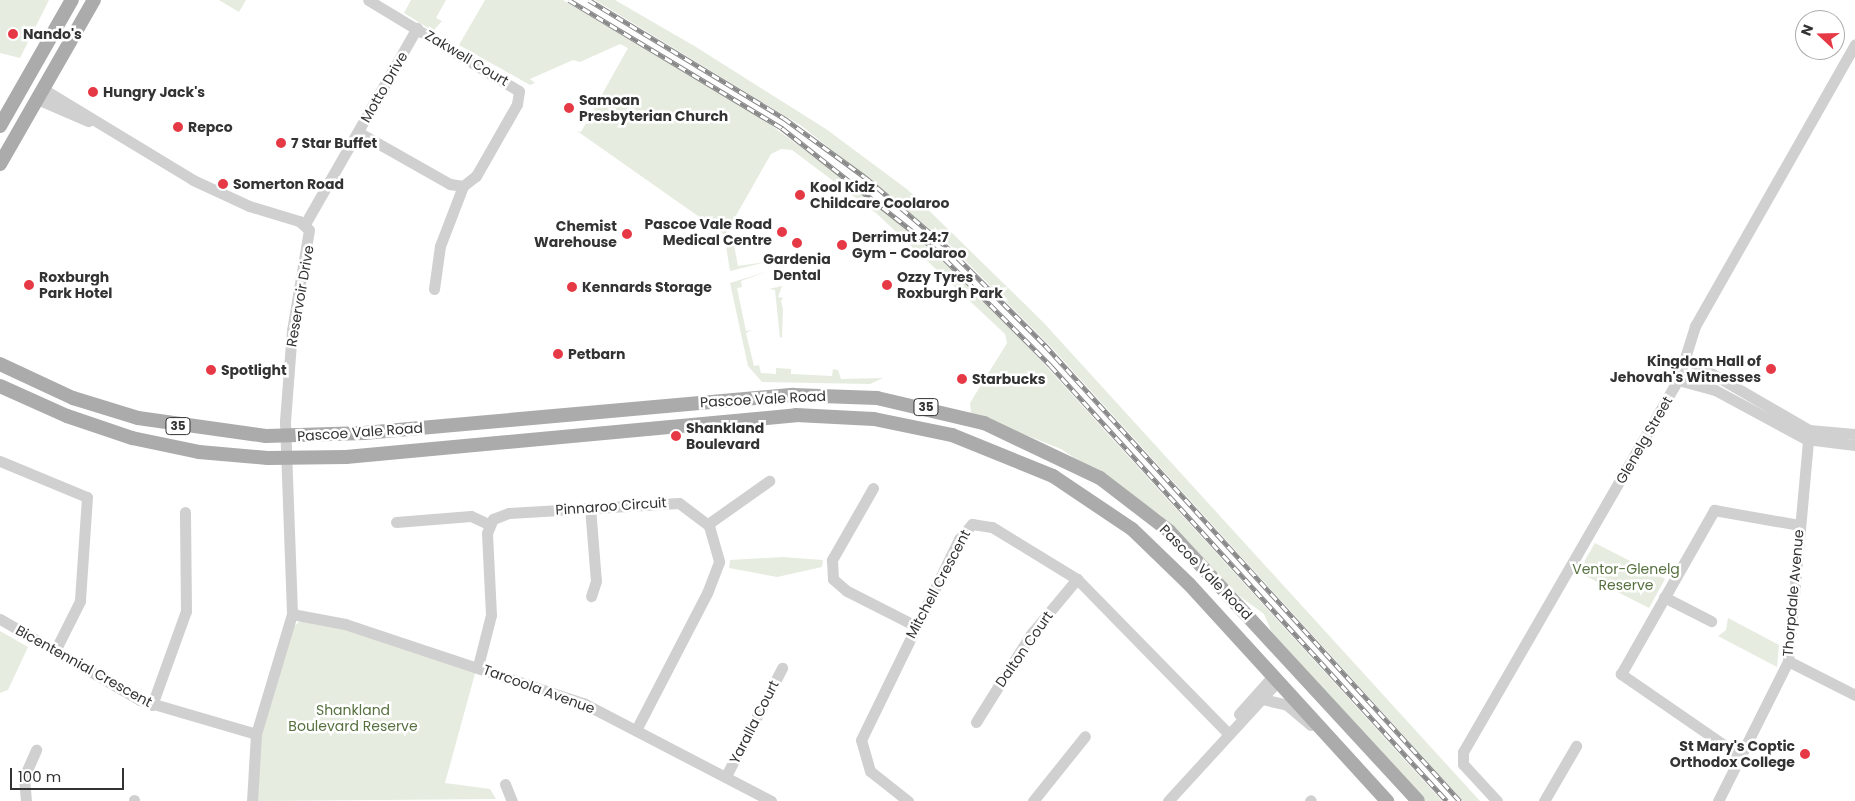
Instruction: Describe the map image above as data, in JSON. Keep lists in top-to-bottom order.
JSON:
{
  "streets": {
    "main road": ["Pascoe Vale Road", "35"],
    "street": [
      "Zakwell Court",
      "Motto Drive",
      "Reservoir Drive",
      "Glenelg Street",
      "Pinnaroo Circuit",
      "Mitchell Crescent",
      "Thorpdale Avenue",
      "Dalton Court",
      "Bicentennial Crescent",
      "Tarcoola Avenue",
      "Yaralla Court"
    ]
  },
  "crossings": [
    ["Zakwell Court", "Motto Drive"],
    ["Motto Drive", "Reservoir Drive"],
    ["Reservoir Drive", "Pascoe Vale Road"],
    ["Pinnaroo Circuit", "Tarcoola Avenue"],
    ["Mitchell Crescent", "Dalton Court"],
    ["Tarcoola Avenue", "Yaralla Court"]
  ],
  "parks": ["Ventor-Glenelg Reserve", "Shankland Boulevard Reserve"],
  "places": [
    "Nando's",
    "Hungry Jack's",
    "Samoan Presbyterian Church",
    "Repco",
    "7 Star Buffet",
    "Somerton Road",
    "Kool Kidz Childcare Coolaroo",
    "Pascoe Vale Road Medical Centre",
    "Chemist Warehouse",
    "Gardenia Dental",
    "Derrimut 24:7 Gym - Coolaroo",
    "Roxburgh Park Hotel",
    "Ozzy Tyres Roxburgh Park",
    "Kennards Storage",
    "Petbarn",
    "Kingdom Hall of Jehovah's Witnesses",
    "Spotlight",
    "Starbucks",
    "Shankland Boulevard",
    "St Mary's Coptic Orthodox College"
  ],
  "scale_bar": "100 m",
  "north": "left"
}
